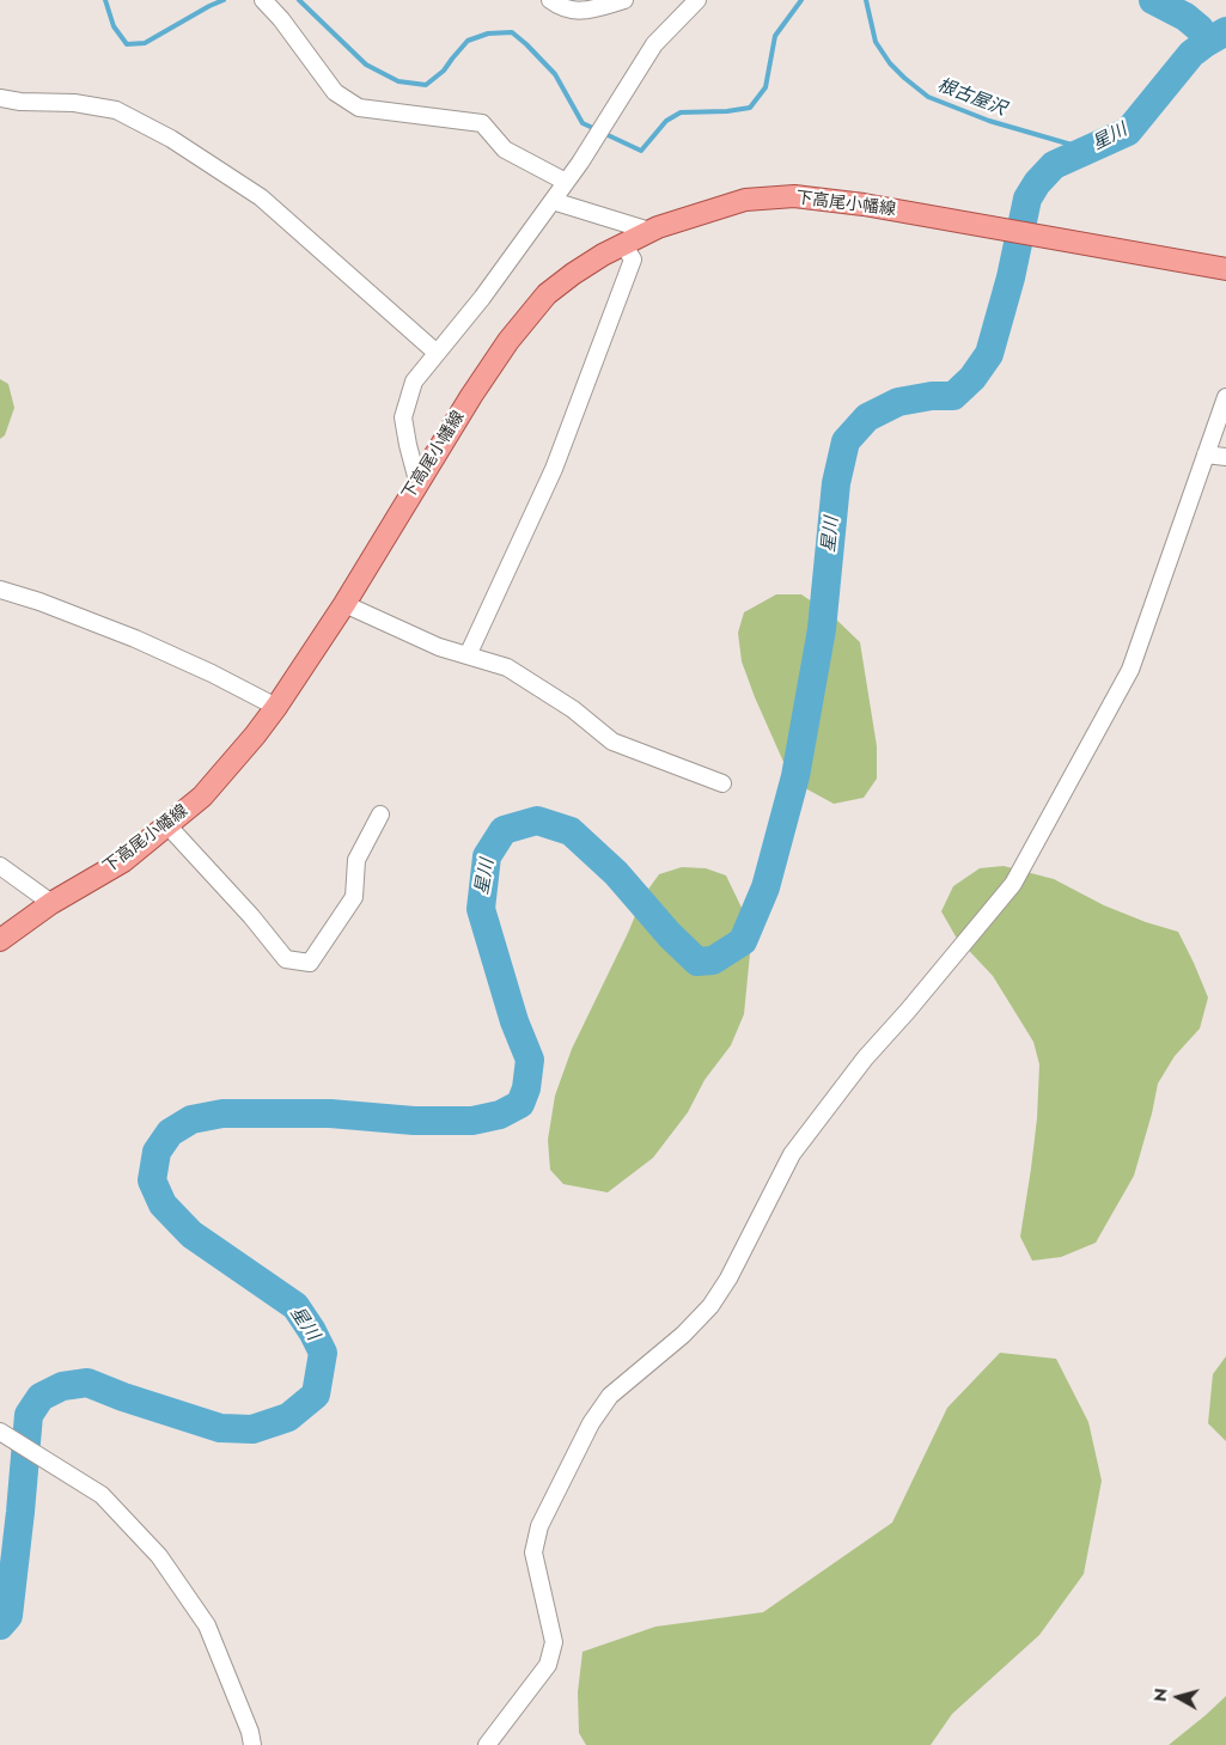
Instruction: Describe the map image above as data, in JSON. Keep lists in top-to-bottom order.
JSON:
{
  "streets": {
    "main road": ["下高尾小幡線"]
  },
  "water": ["根古屋沢", "星川"],
  "north": "left"
}
